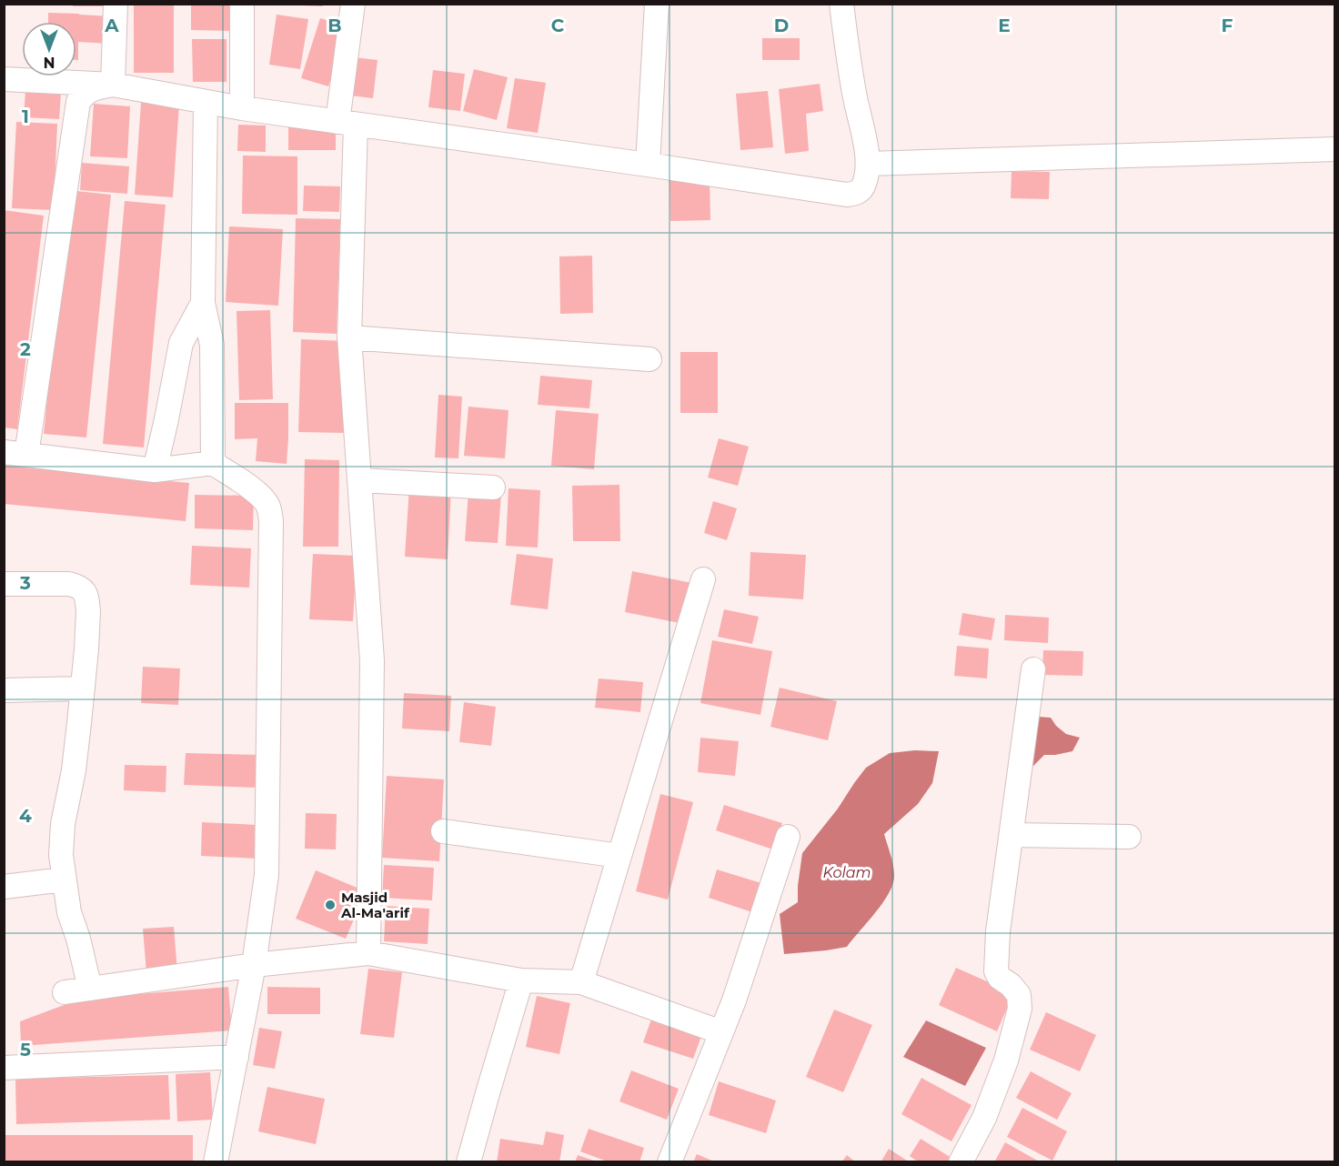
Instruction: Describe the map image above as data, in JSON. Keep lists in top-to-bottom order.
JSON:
{
  "water": ["Kolam"],
  "places": ["Masjid Al-Ma'arif"],
  "north": "bottom",
  "grid": {
    "columns": [
      "A",
      "B",
      "C",
      "D",
      "E",
      "F"
    ],
    "rows": [
      "1",
      "2",
      "3",
      "4",
      "5"
    ]
  }
}
